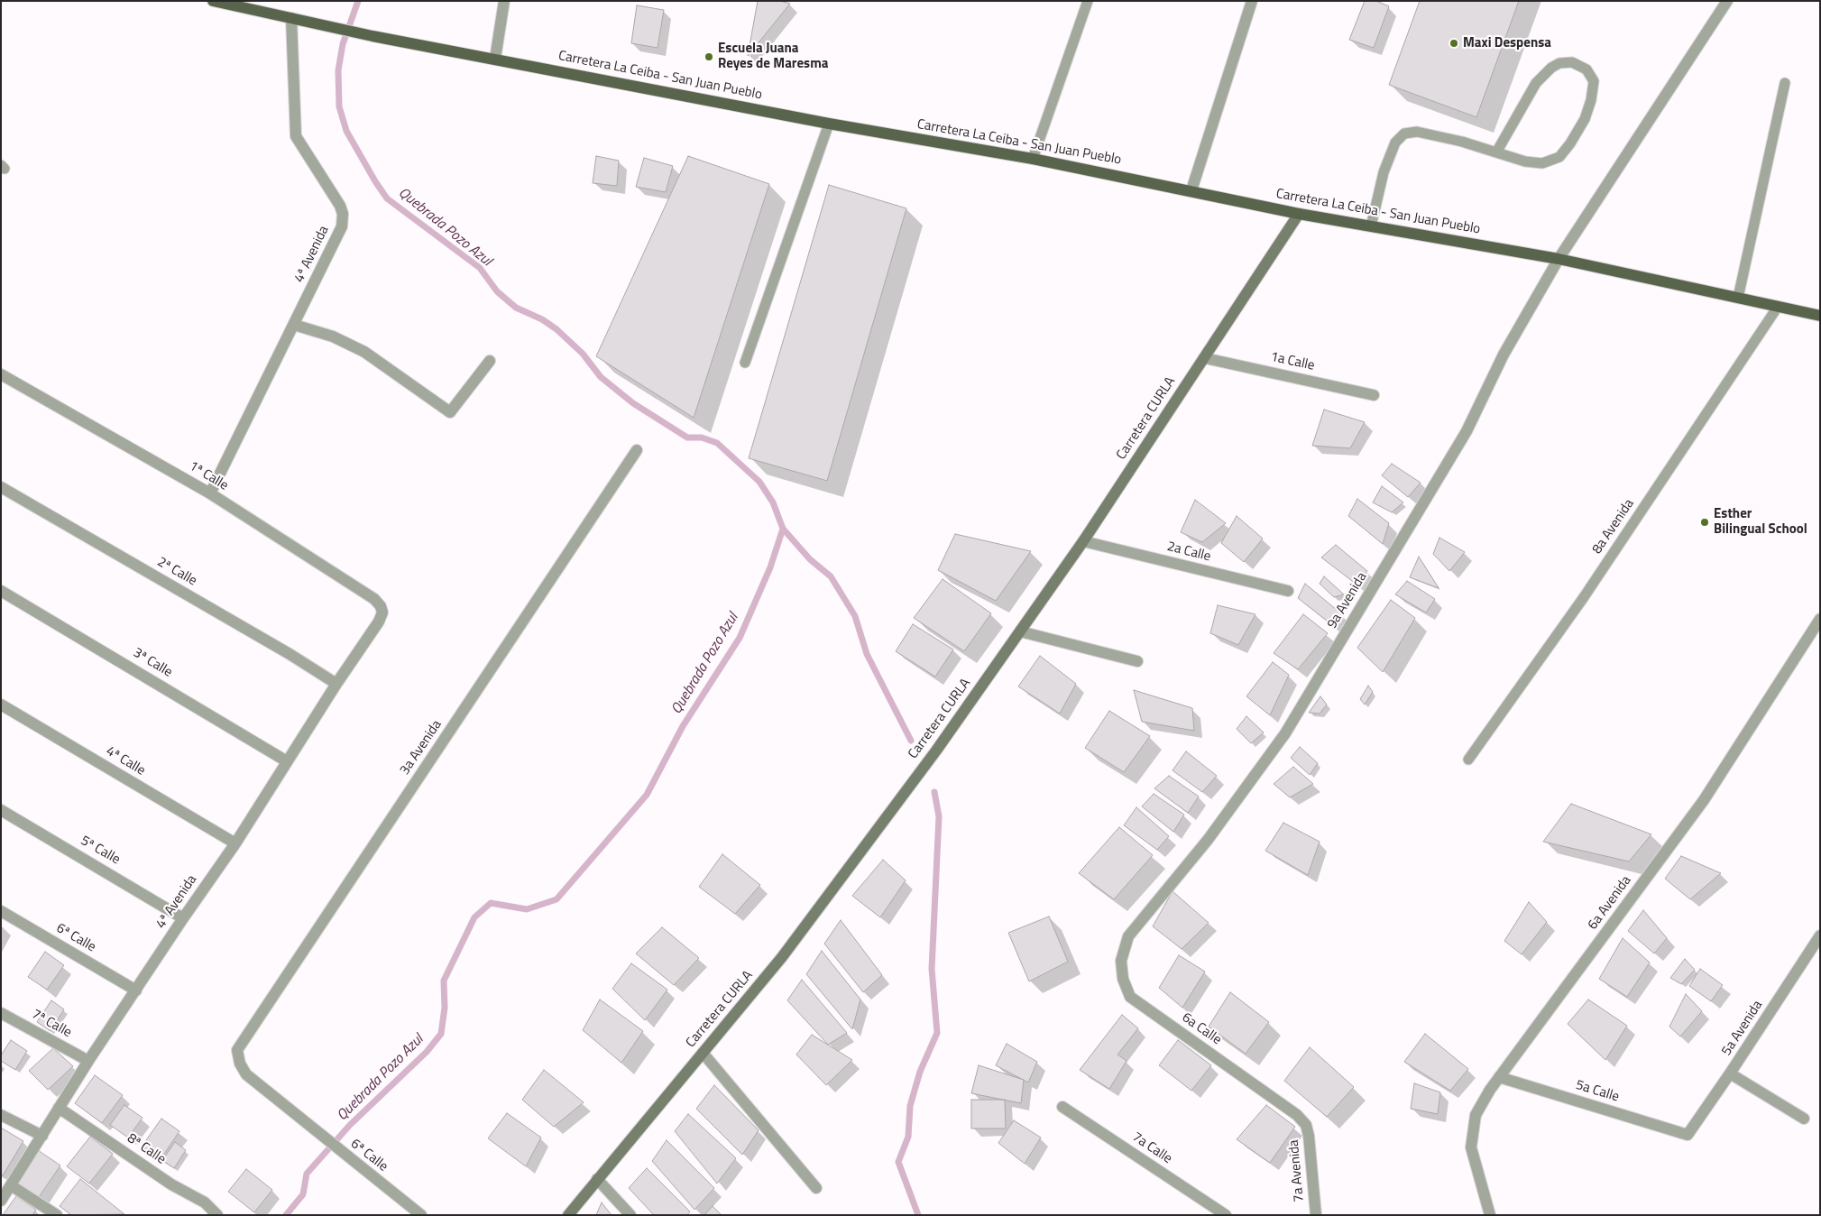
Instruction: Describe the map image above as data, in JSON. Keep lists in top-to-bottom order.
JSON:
{
  "streets": {
    "main road": ["Carretera La Ceiba - San Juan Pueblo", "Carretera CURLA"],
    "street": [
      "4ª Avenida",
      "1a Calle",
      "1ª Calle",
      "2a Calle",
      "2ª Calle",
      "9a Avenida",
      "3ª Calle",
      "3a Avenida",
      "4ª Calle",
      "5ª Calle",
      "6a Avenida",
      "6ª Calle",
      "7ª Calle",
      "5a Avenida",
      "6a Calle",
      "5a Calle",
      "7a Calle",
      "8ª Calle",
      "7a Avenida"
    ],
    "lane": ["8a Avenida"]
  },
  "crossings": [
    ["Carretera La Ceiba - San Juan Pueblo", "4ª Avenida"],
    ["Carretera La Ceiba - San Juan Pueblo", "Carretera CURLA"],
    ["Carretera La Ceiba - San Juan Pueblo", "8a Avenida"],
    ["Carretera La Ceiba - San Juan Pueblo", "9a Avenida"],
    ["4ª Avenida", "1ª Calle"],
    ["4ª Avenida", "2ª Calle"],
    ["4ª Avenida", "3ª Calle"],
    ["4ª Avenida", "4ª Calle"],
    ["4ª Avenida", "5ª Calle"],
    ["4ª Avenida", "6ª Calle"],
    ["4ª Avenida", "7ª Calle"],
    ["4ª Avenida", "8ª Calle"],
    ["1a Calle", "Carretera CURLA"],
    ["Carretera CURLA", "2a Calle"],
    ["9a Avenida", "6a Calle"],
    ["3a Avenida", "6ª Calle"],
    ["6a Avenida", "5a Calle"],
    ["5a Avenida", "5a Calle"],
    ["6a Calle", "7a Avenida"]
  ],
  "water": ["Quebrada Pozo Azul"],
  "places": ["Maxi Despensa", "Escuela Juana Reyes de Maresma", "Esther Bilingual School"]
}
